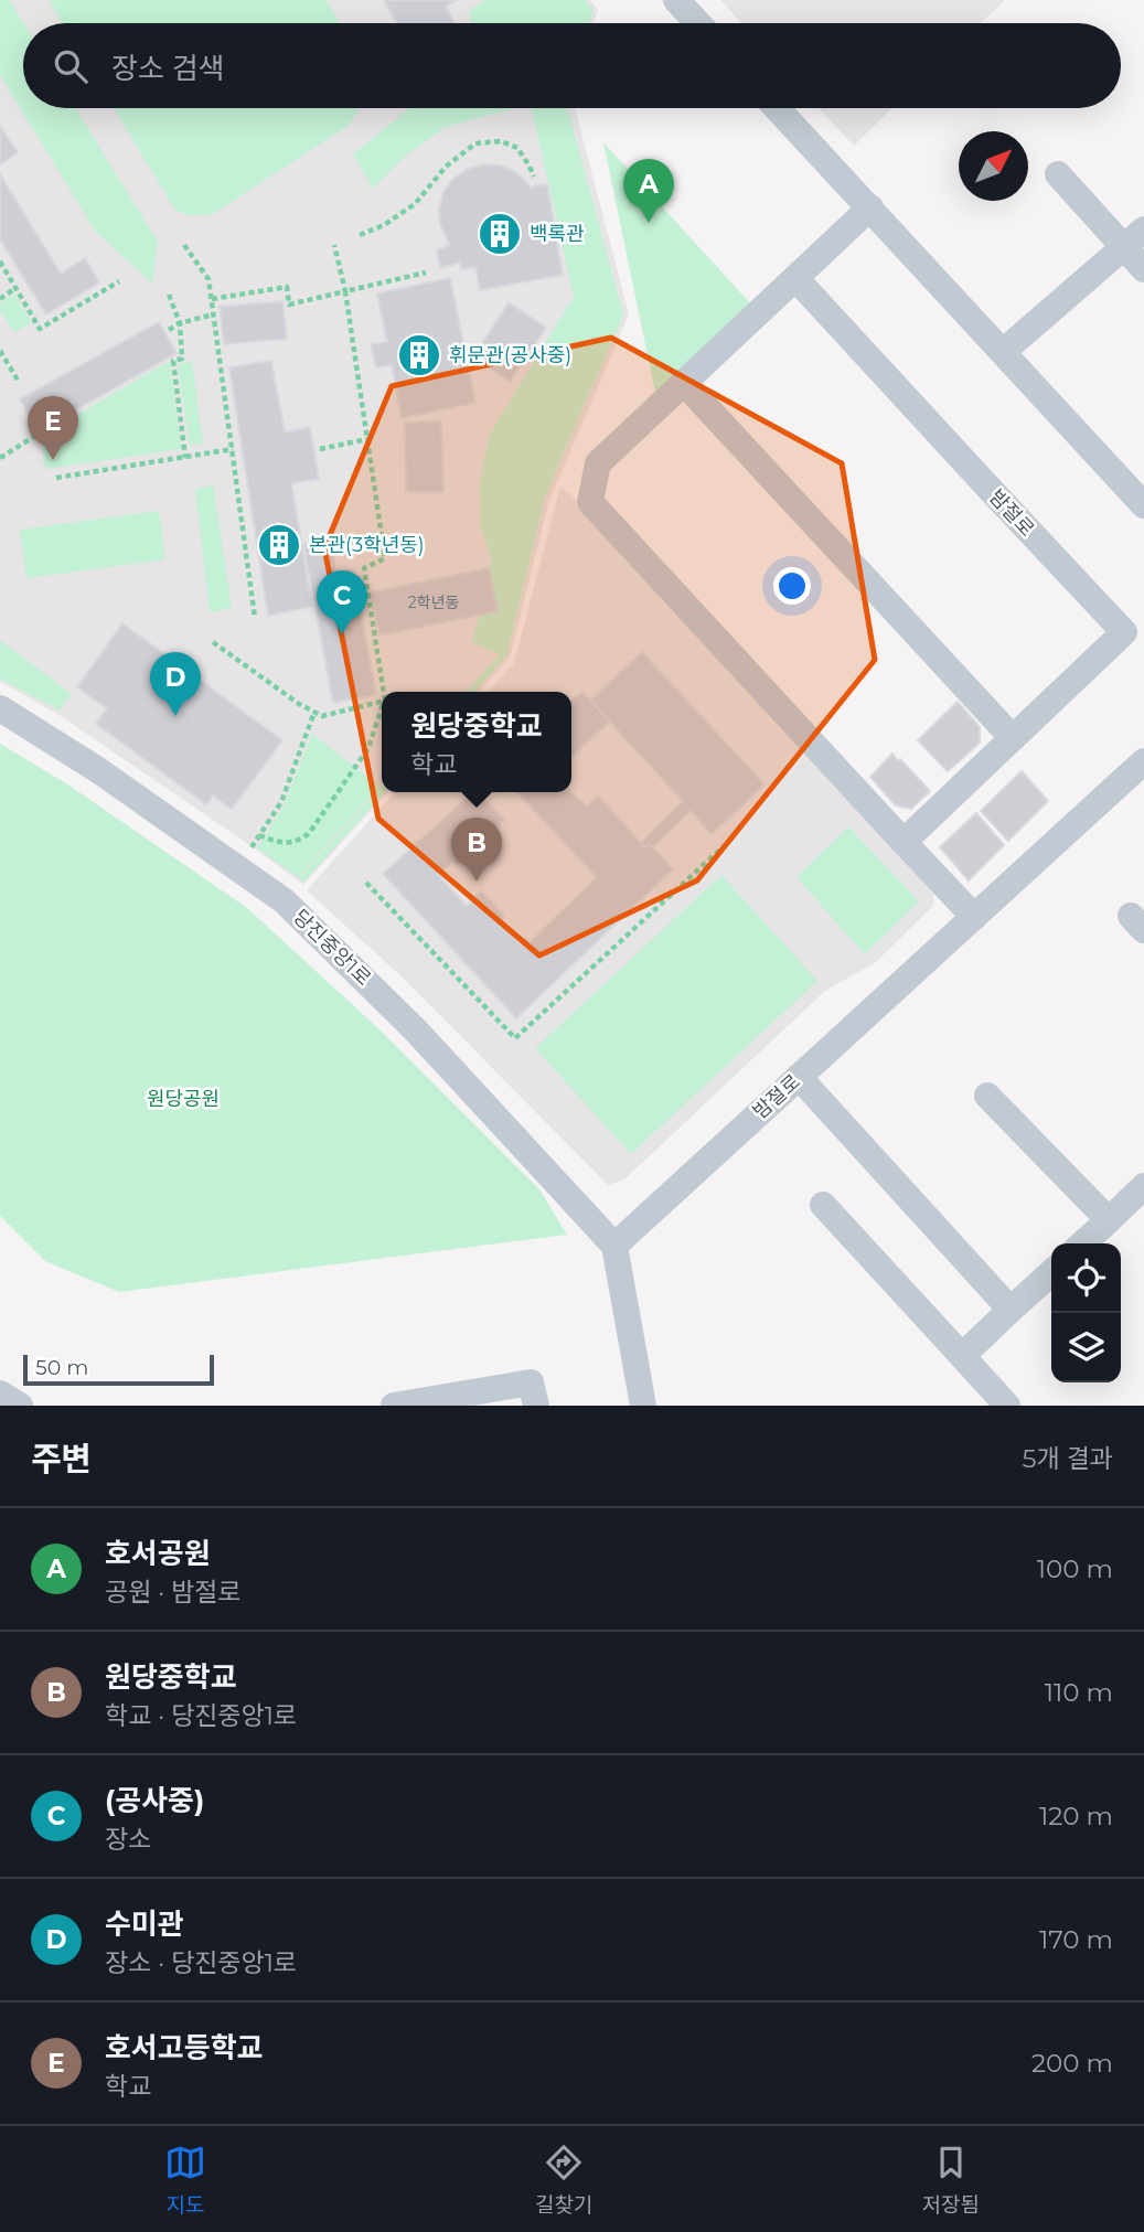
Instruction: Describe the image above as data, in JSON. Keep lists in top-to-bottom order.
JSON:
{
  "streets": {
    "street": ["밤절로", "당진중앙1로"]
  },
  "crossings": [
    ["밤절로", "당진중앙1로"]
  ],
  "parks": ["원당공원"],
  "places": {
    "building": ["백록관", "휘문관(공사중)", "본관(3학년동)"]
  },
  "house_numbers": ["2학년동"],
  "scale_bar": "50 m",
  "north": "top right",
  "page": {
    "search": "장소 검색",
    "pins": [
      "A",
      "E",
      "C",
      "D",
      "B"
    ],
    "popup": ["원당중학교", "학교"],
    "scale": "50 m",
    "heading": ["주변", "5개 결과"],
    "list": [
      {
        "mark": "A",
        "name": "호서공원",
        "note": "공원 · 밤절로",
        "value": "100 m"
      },
      {
        "mark": "B",
        "name": "원당중학교",
        "note": "학교 · 당진중앙1로",
        "value": "110 m"
      },
      {
        "mark": "C",
        "name": "(공사중)",
        "note": "장소",
        "value": "120 m"
      },
      {
        "mark": "D",
        "name": "수미관",
        "note": "장소 · 당진중앙1로",
        "value": "170 m"
      },
      {
        "mark": "E",
        "name": "호서고등학교",
        "note": "학교",
        "value": "200 m"
      }
    ],
    "nav": ["지도", "길찾기", "저장됨"]
  }
}
